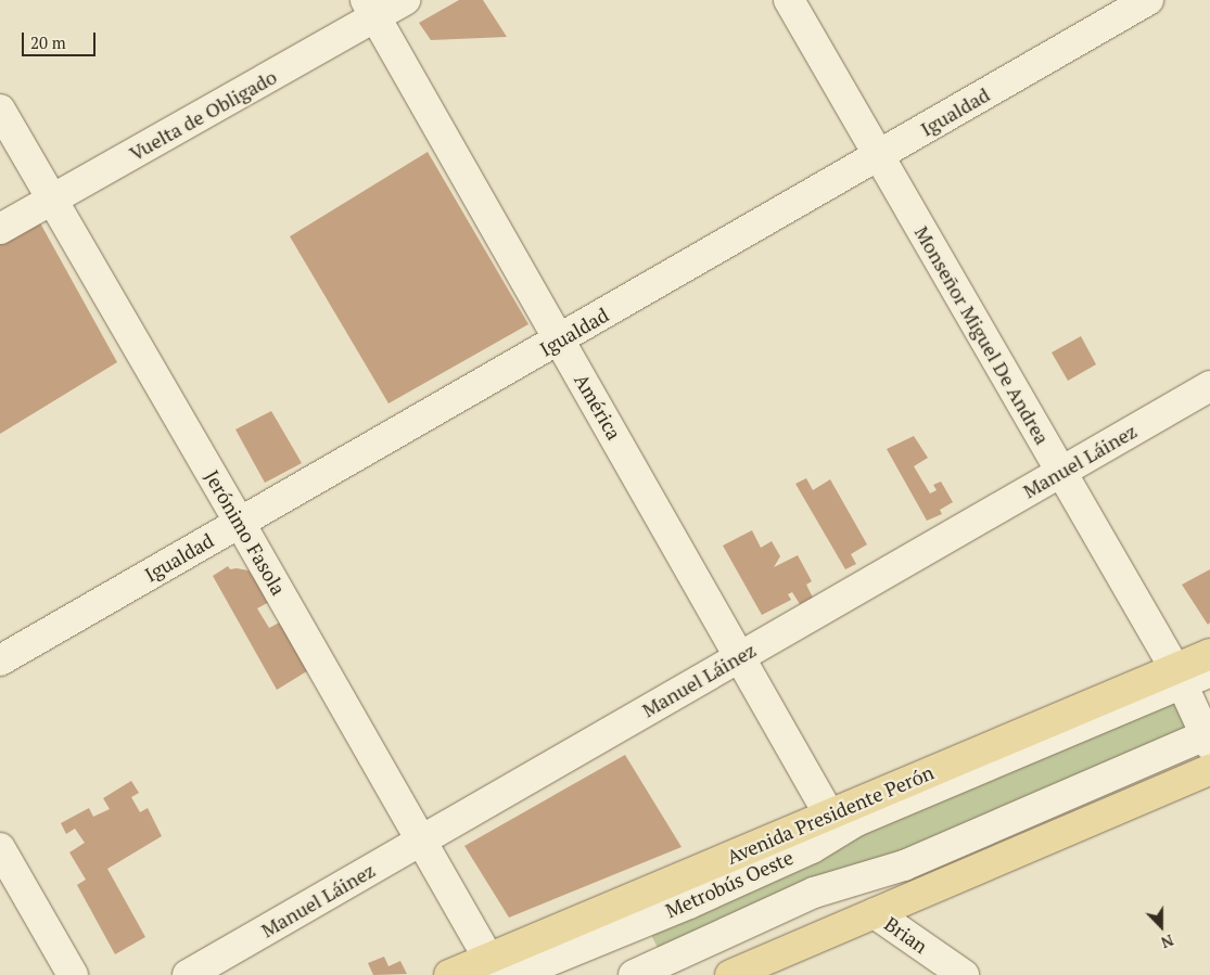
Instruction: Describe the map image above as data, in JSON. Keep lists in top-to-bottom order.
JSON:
{
  "streets": {
    "main road": ["Avenida Presidente Perón"],
    "street": [
      "Igualdad",
      "Vuelta de Obligado",
      "Monseñor Miguel De Andrea",
      "América",
      "Manuel Láinez",
      "Jerónimo Fasola",
      "Metrobús Oeste",
      "Brian"
    ]
  },
  "crossings": [
    ["Igualdad", "Monseñor Miguel De Andrea"],
    ["Igualdad", "América"],
    ["Igualdad", "Jerónimo Fasola"],
    ["Vuelta de Obligado", "América"],
    ["Vuelta de Obligado", "Jerónimo Fasola"],
    ["Monseñor Miguel De Andrea", "Manuel Láinez"],
    ["Monseñor Miguel De Andrea", "Avenida Presidente Perón"],
    ["Monseñor Miguel De Andrea", "Metrobús Oeste"],
    ["América", "Manuel Láinez"],
    ["América", "Avenida Presidente Perón"],
    ["Manuel Láinez", "Jerónimo Fasola"],
    ["Jerónimo Fasola", "Avenida Presidente Perón"],
    ["Avenida Presidente Perón", "Metrobús Oeste"]
  ],
  "scale_bar": "20 m",
  "north": "bottom"
}
